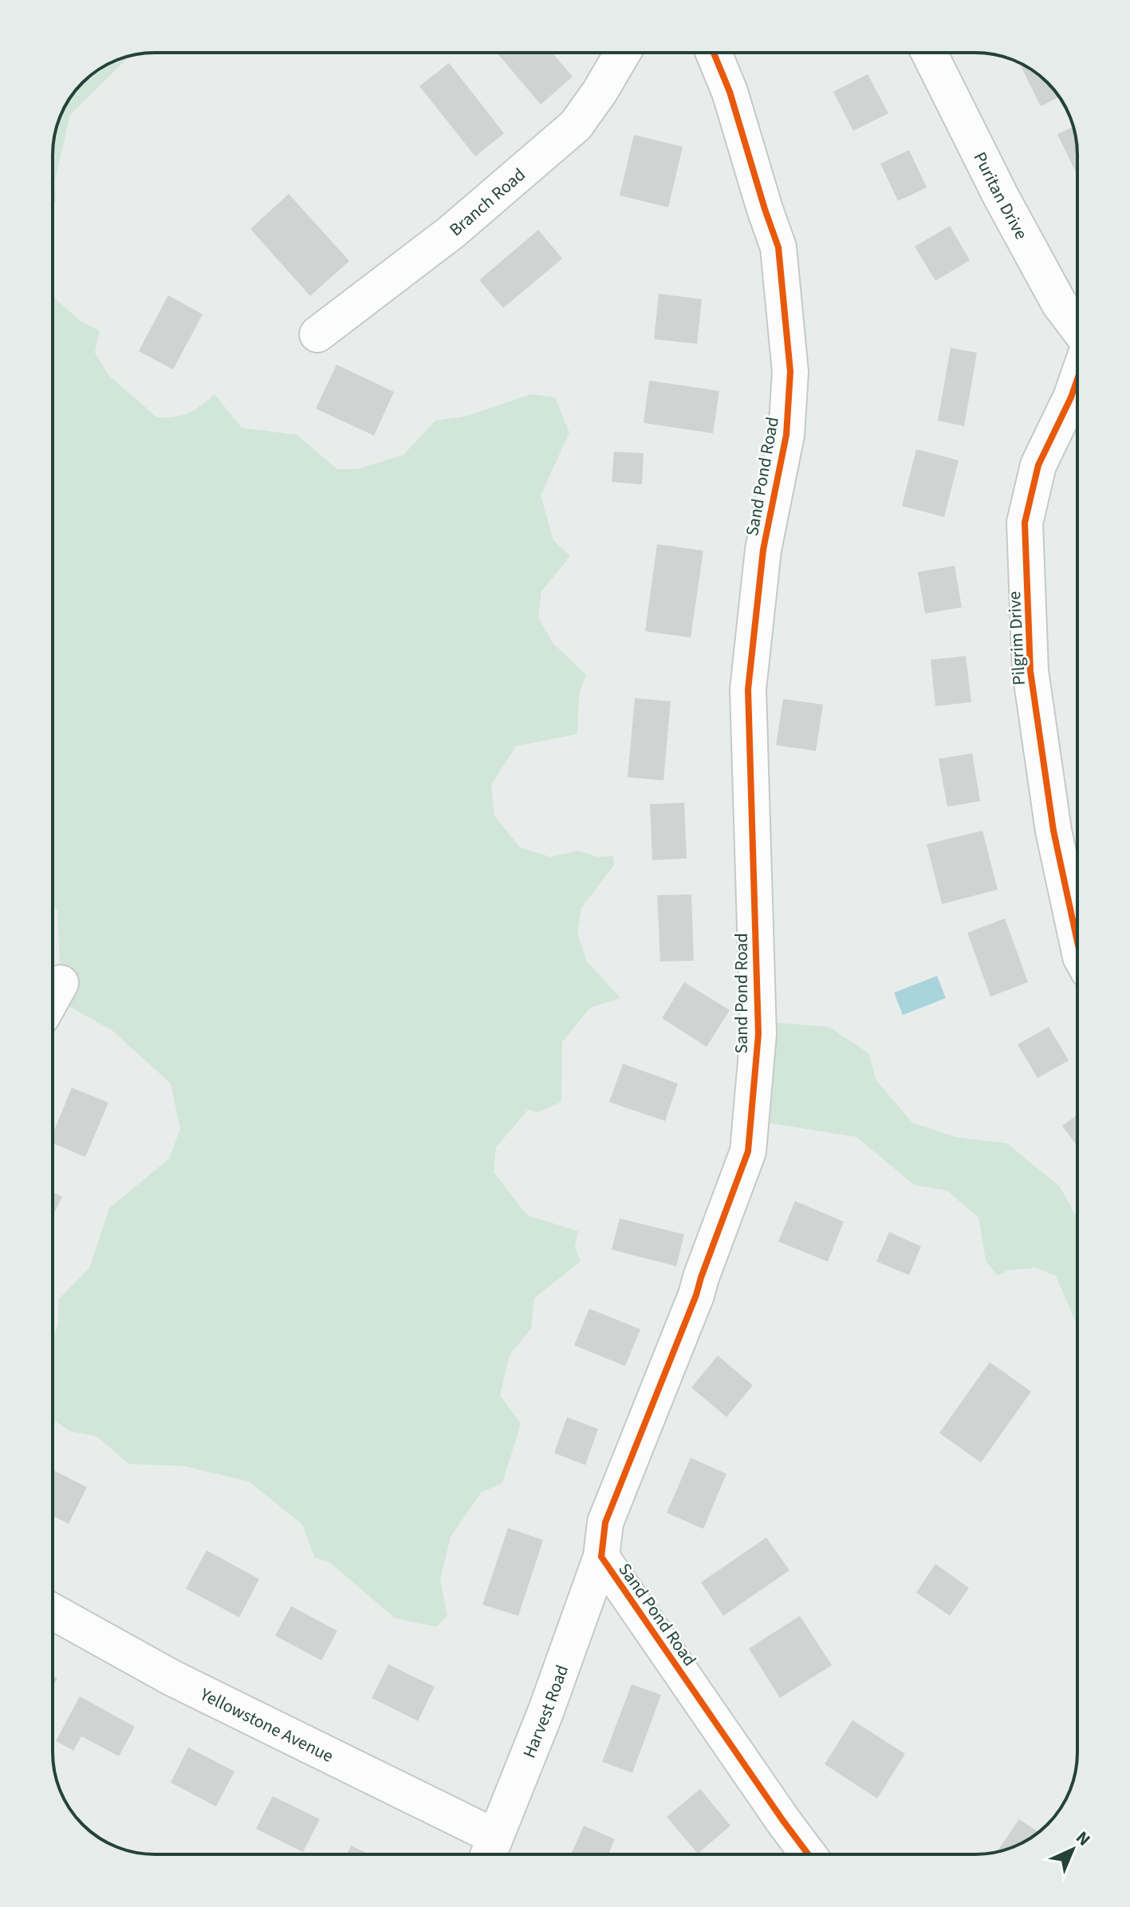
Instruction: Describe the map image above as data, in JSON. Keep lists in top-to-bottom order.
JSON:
{
  "streets": {
    "street": [
      "Puritan Drive",
      "Branch Road",
      "Sand Pond Road",
      "Pilgrim Drive",
      "Harvest Road",
      "Yellowstone Avenue"
    ]
  },
  "crossings": [
    ["Sand Pond Road", "Harvest Road"],
    ["Harvest Road", "Yellowstone Avenue"]
  ],
  "north": "top right"
}
